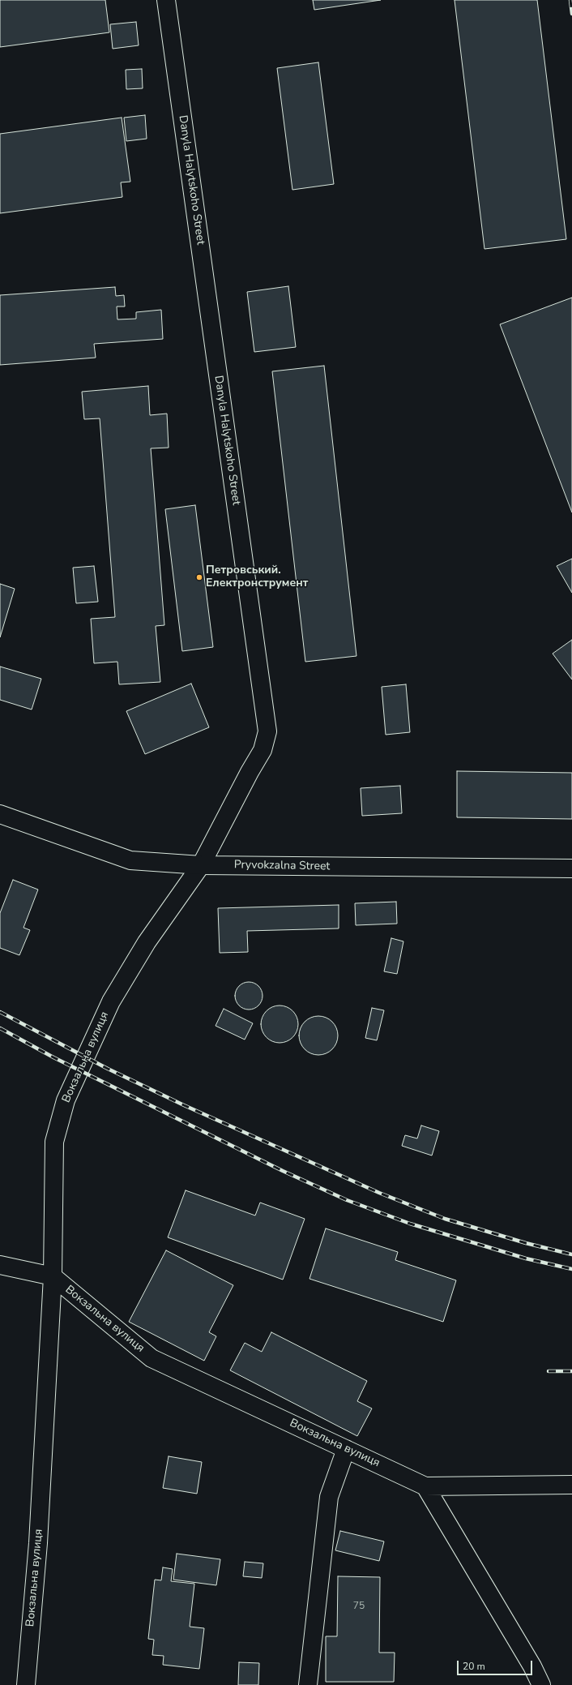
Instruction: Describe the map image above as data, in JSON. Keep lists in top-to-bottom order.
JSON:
{
  "streets": {
    "street": ["Danyla Halytskoho Street", "Pryvokzalna Street", "Вокзальна вулиця"]
  },
  "crossings": [
    ["Danyla Halytskoho Street", "Pryvokzalna Street"],
    ["Danyla Halytskoho Street", "Вокзальна вулиця"],
    ["Pryvokzalna Street", "Вокзальна вулиця"]
  ],
  "places": ["Петровський. Електронструмент"],
  "house_numbers": ["75"],
  "scale_bar": "20 m"
}
